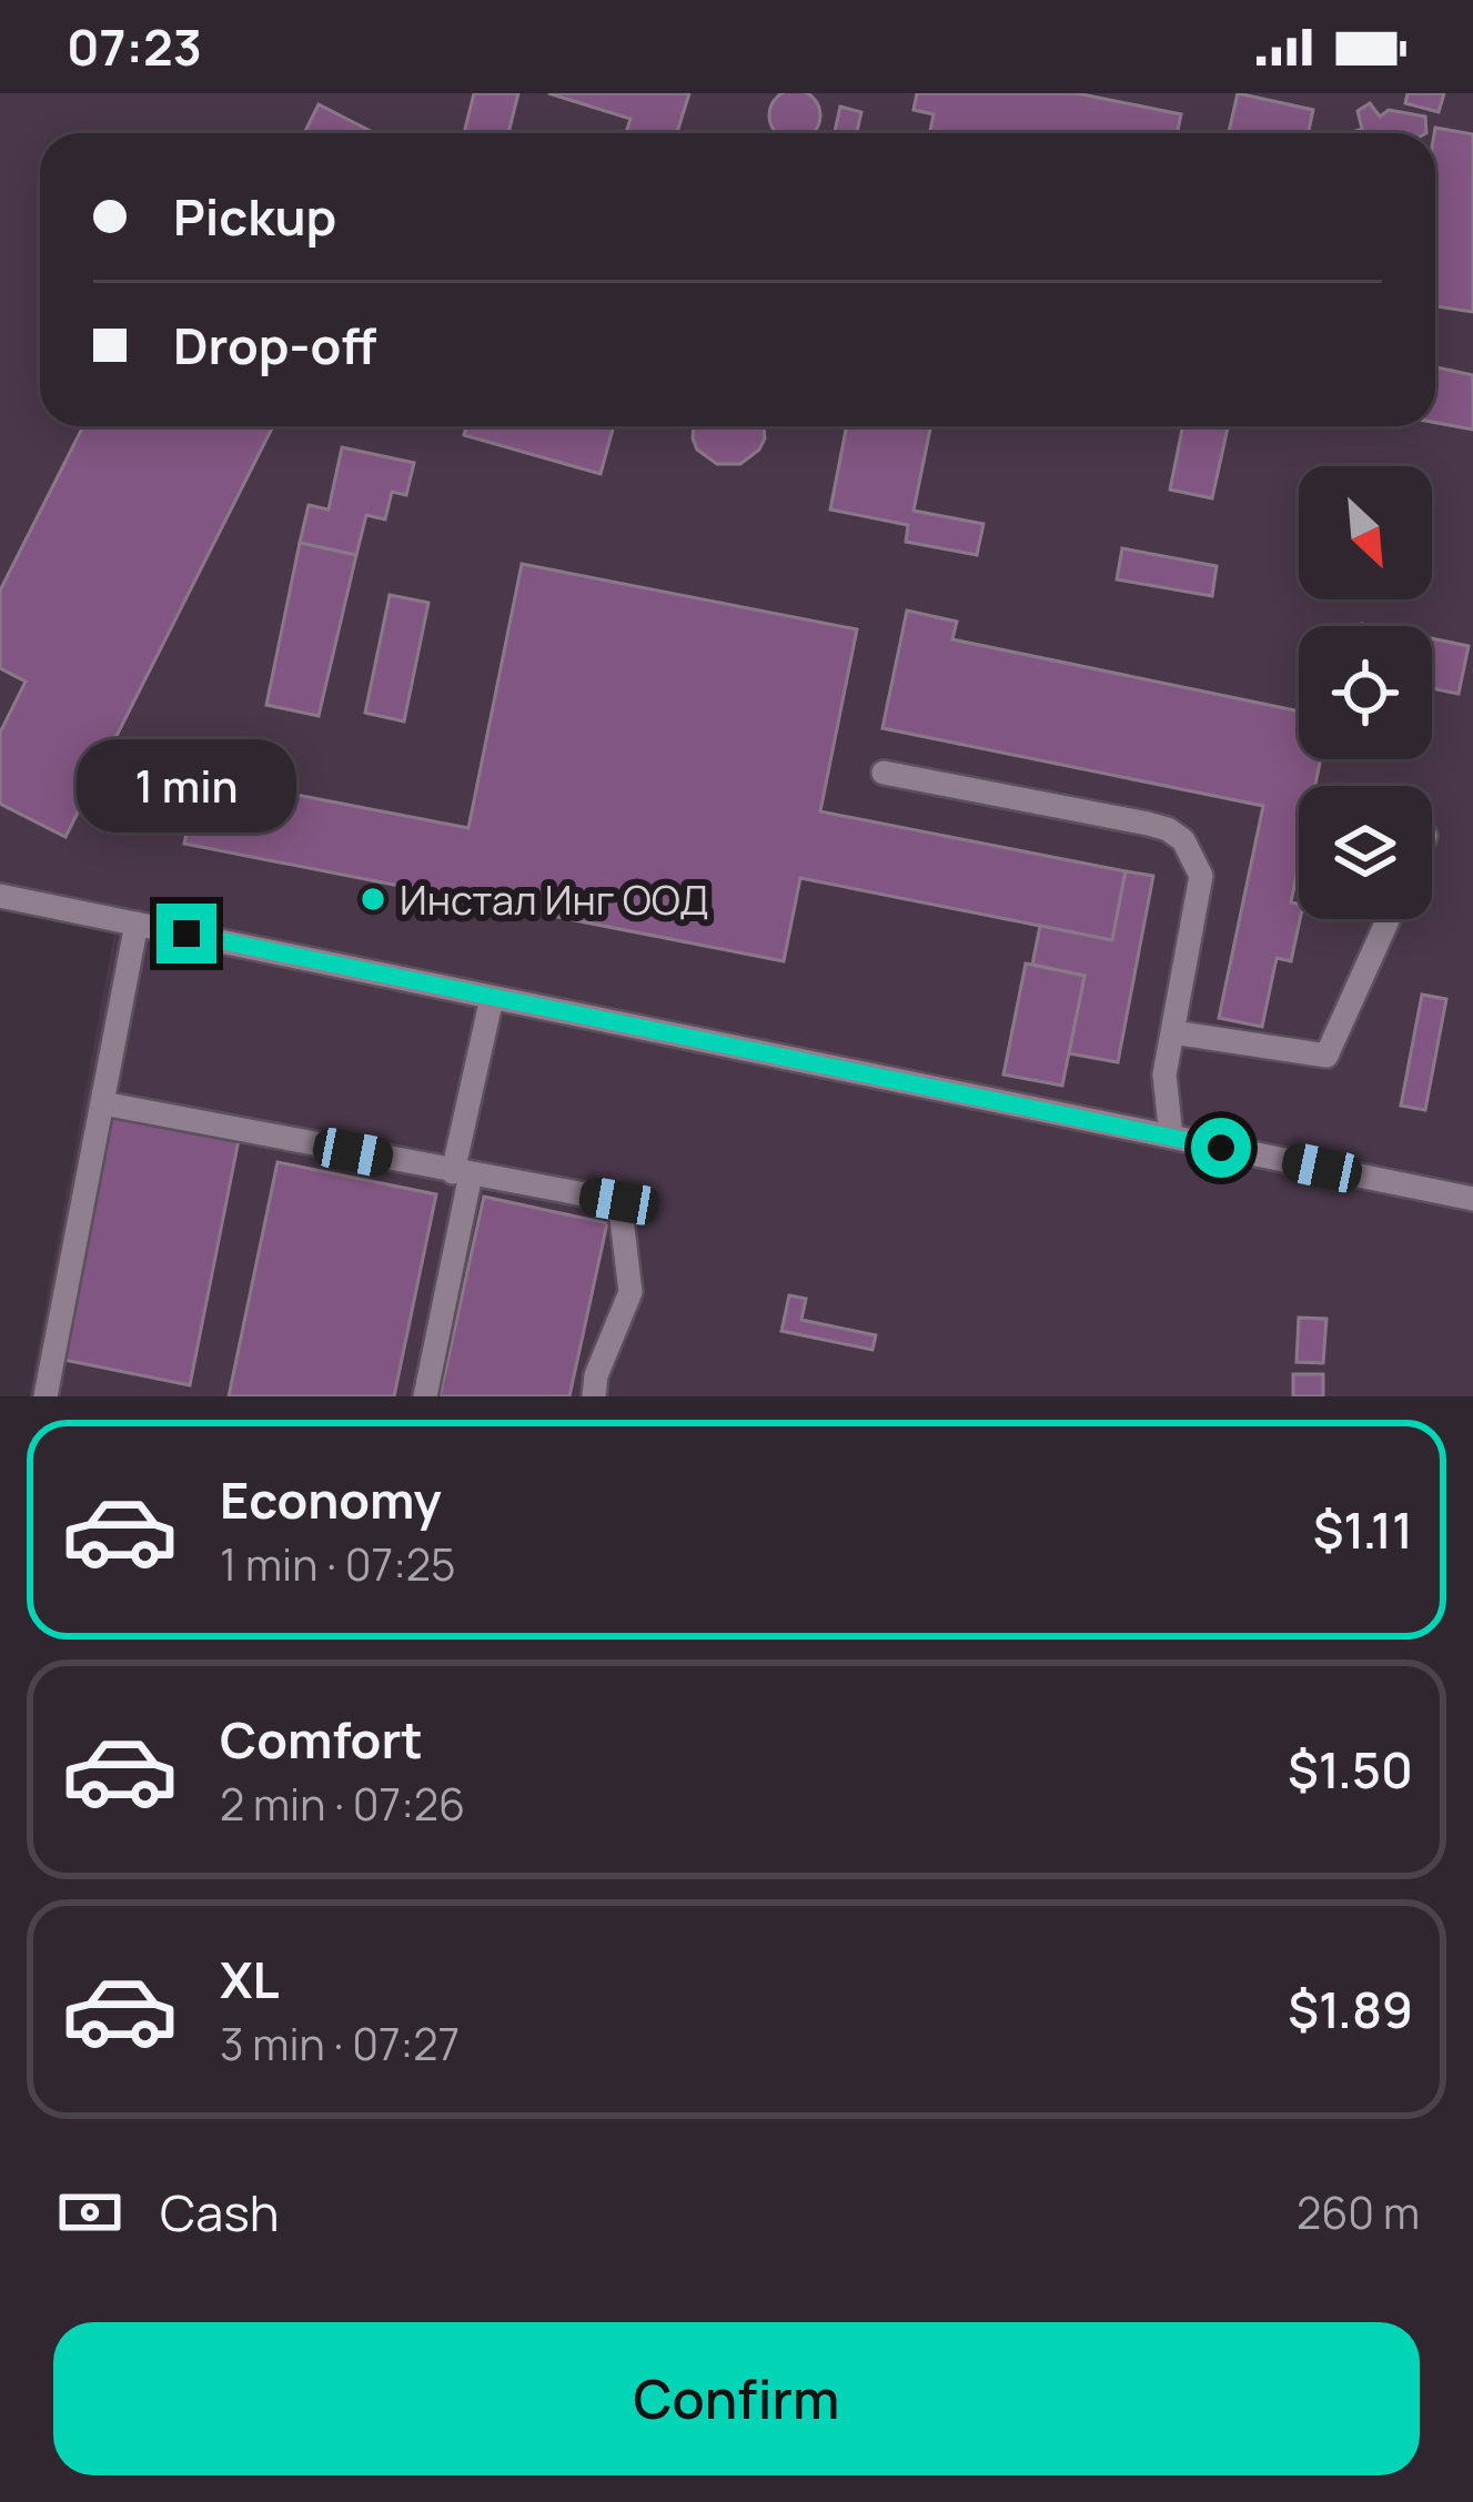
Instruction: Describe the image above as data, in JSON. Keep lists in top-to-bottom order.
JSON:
{
  "places": ["Инстал Инг ООД"],
  "north": "bottom right",
  "page": {
    "status": "07:23",
    "banner": ["Pickup", "Drop-off"],
    "bubble": "1 min",
    "list": [
      {
        "name": "Economy",
        "note": "1 min · 07:25",
        "value": "$1.11"
      },
      {
        "name": "Comfort",
        "note": "2 min · 07:26",
        "value": "$1.50"
      },
      {
        "name": "XL",
        "note": "3 min · 07:27",
        "value": "$1.89"
      }
    ],
    "pay": ["Cash", "260 m"],
    "buttons": "Confirm"
  }
}
